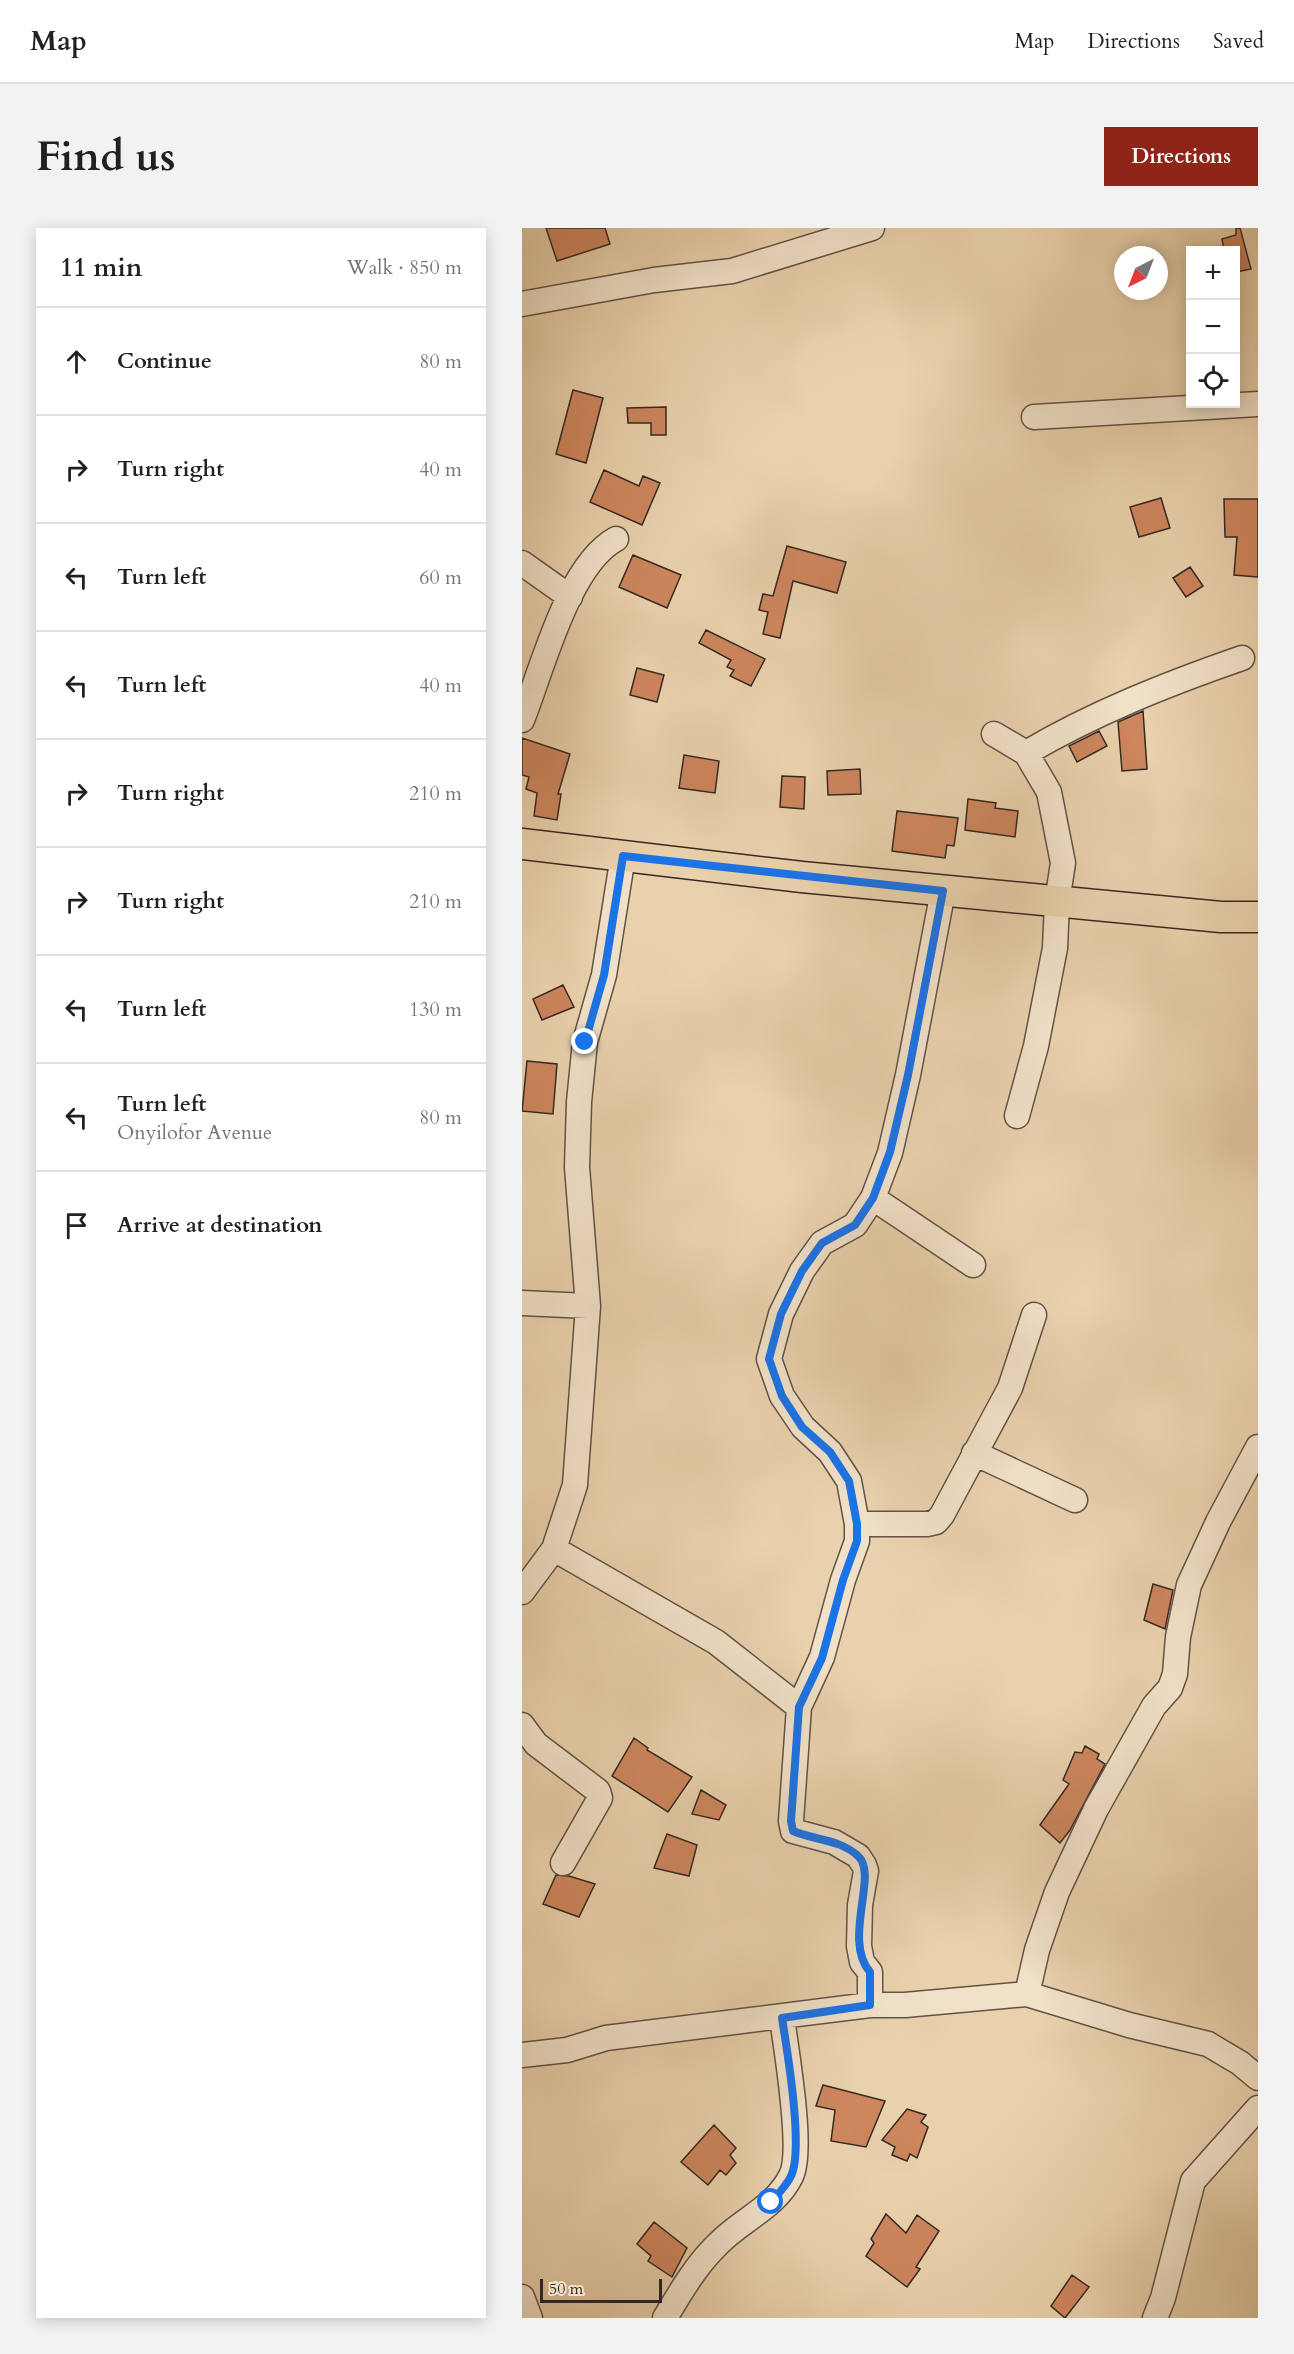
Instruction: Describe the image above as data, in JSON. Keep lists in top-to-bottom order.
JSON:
{
  "scale_bar": "50 m",
  "north": "bottom left",
  "page": {
    "header": "Map",
    "nav": ["Map", "Directions", "Saved"],
    "buttons": "Directions",
    "title": "Find us",
    "heading": ["11 min", "Walk · 850 m"],
    "map_buttons": ["+", "−"],
    "list": [
      ["Continue", "80 m"],
      ["Turn right", "40 m"],
      ["Turn left", "60 m"],
      ["Turn left", "40 m"],
      ["Turn right", "210 m"],
      ["Turn right", "210 m"],
      ["Turn left", "130 m"],
      ["Turn left", "Onyilofor Avenue", "80 m"],
      "Arrive at destination"
    ],
    "scale": "50 m"
  }
}
